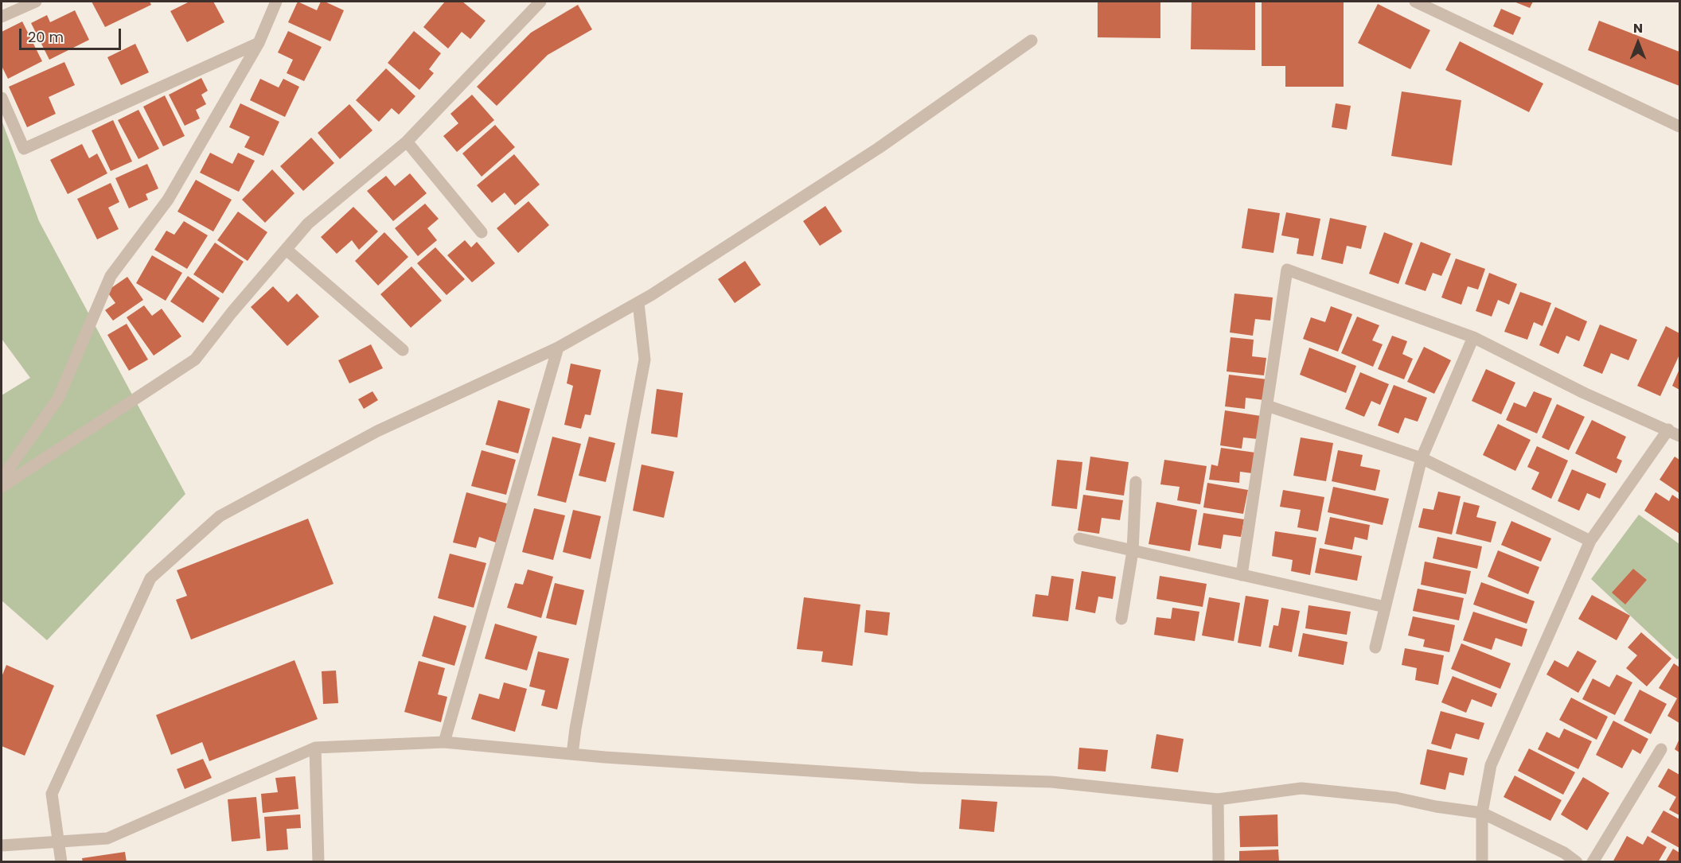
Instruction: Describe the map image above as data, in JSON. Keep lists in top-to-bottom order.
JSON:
{
  "scale_bar": "20 m",
  "north": "top"
}
